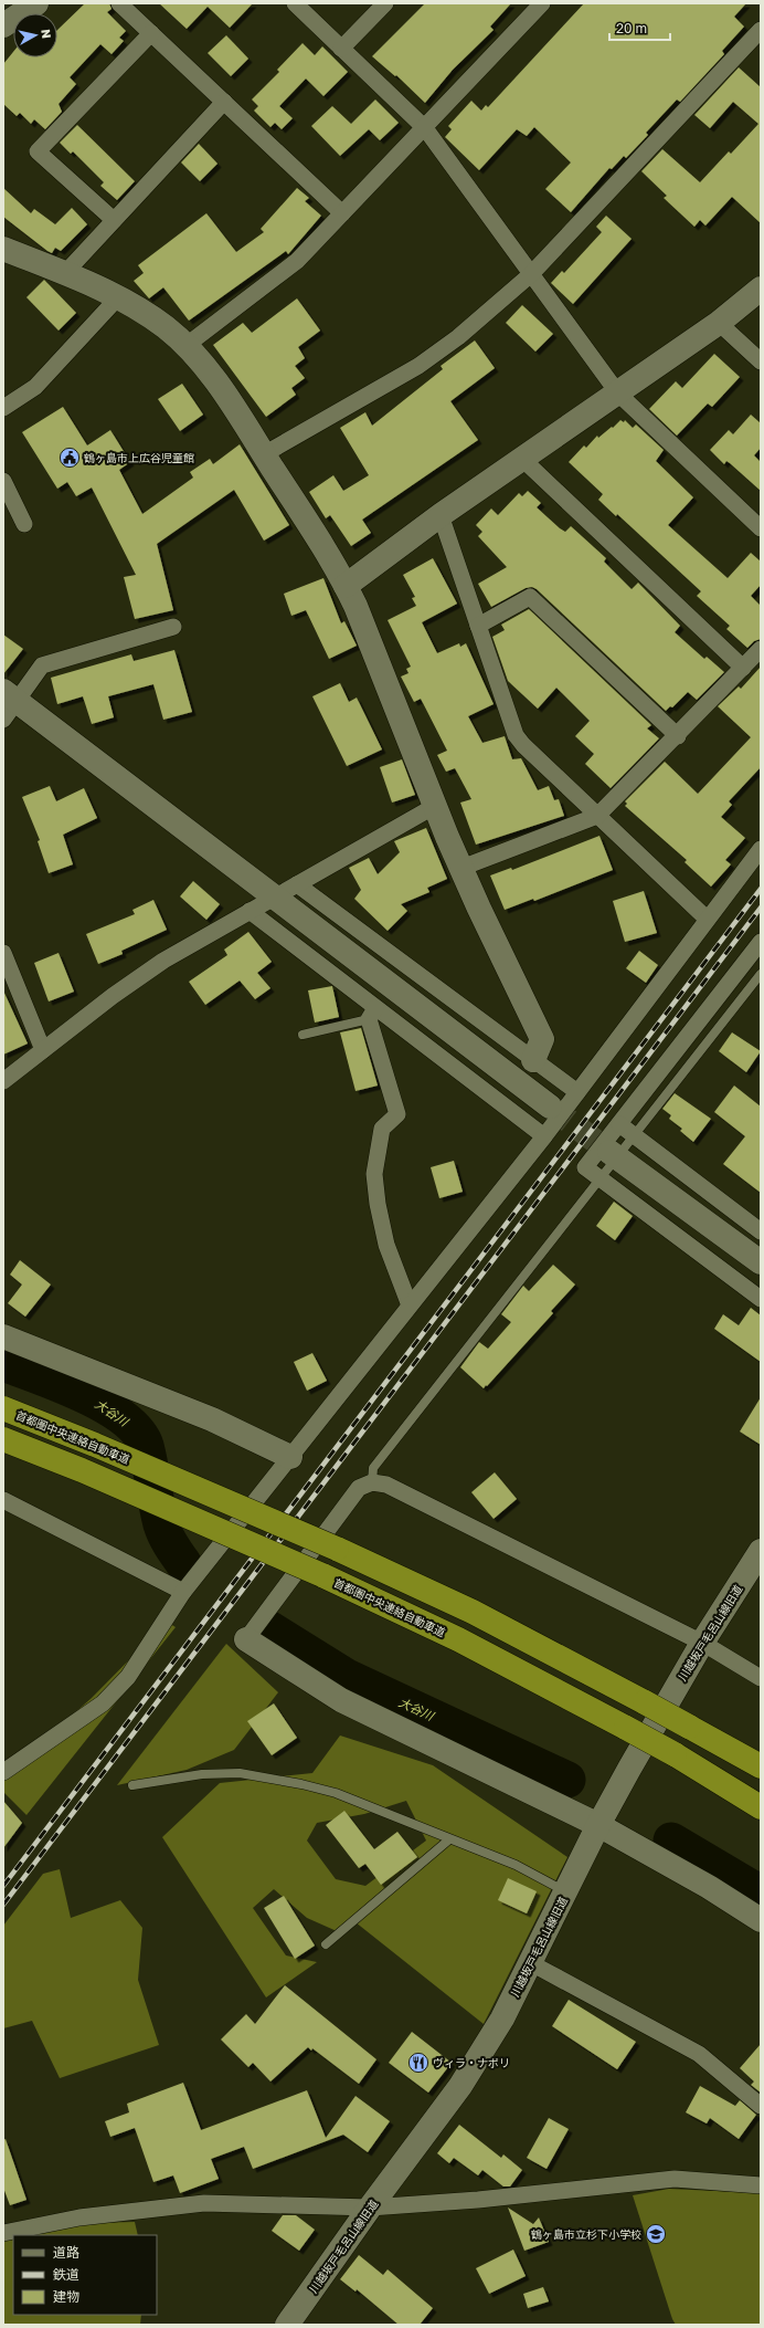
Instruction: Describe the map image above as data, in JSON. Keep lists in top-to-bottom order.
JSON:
{
  "streets": {
    "highway": ["首都圏中央連絡自動車道"],
    "street": ["川越坂戸毛呂山線旧道"]
  },
  "water": ["大谷川"],
  "places": {
    "public building": ["鶴ヶ島市上広谷児童館"],
    "restaurant": ["ヴィラ・ナポリ"],
    "school or university": ["鶴ヶ島市立杉下小学校"]
  },
  "legend": ["道路", "鉄道", "建物"],
  "scale_bar": "20 m",
  "north": "right"
}
